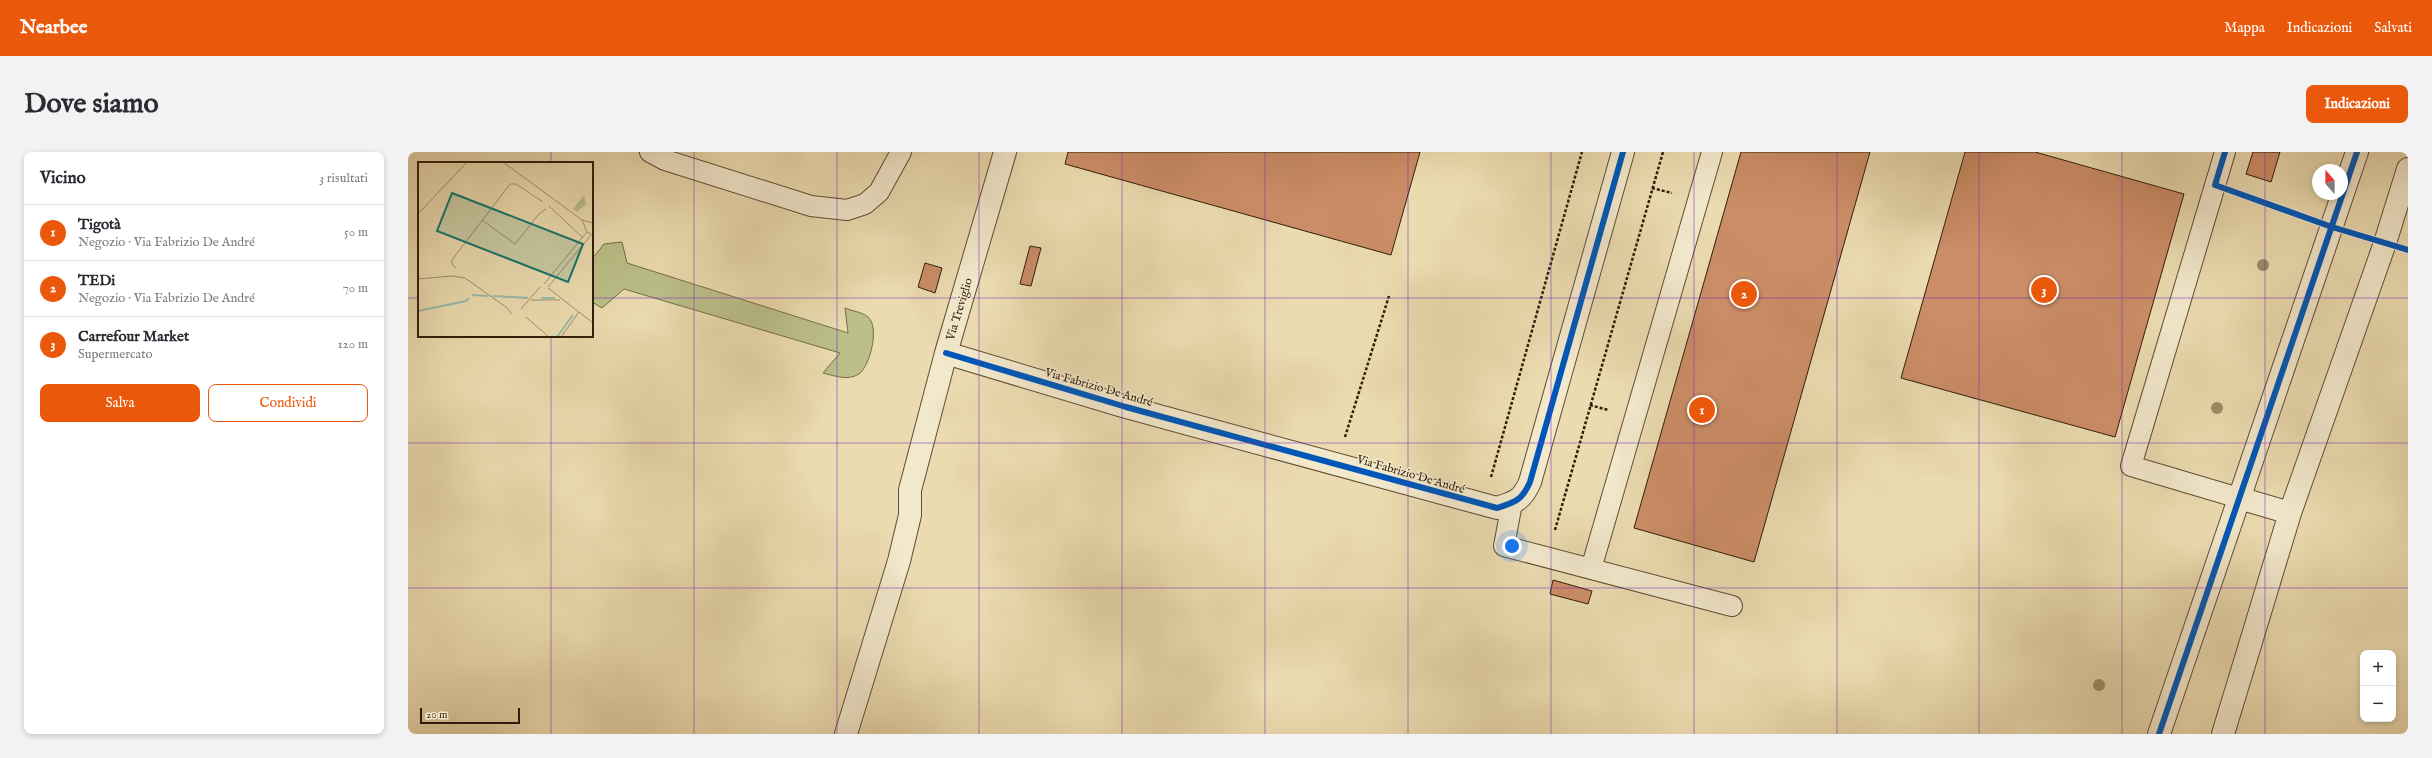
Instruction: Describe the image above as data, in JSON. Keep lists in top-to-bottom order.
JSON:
{
  "streets": {
    "street": ["Via Treviglio", "Via Fabrizio De André"]
  },
  "crossings": [
    ["Via Treviglio", "Via Fabrizio De André"]
  ],
  "scale_bar": "20 m",
  "north": "top",
  "page": {
    "header": "Nearbee",
    "nav": ["Mappa", "Indicazioni", "Salvati"],
    "buttons": [
      "Indicazioni",
      ["Salva", "Condividi"]
    ],
    "title": "Dove siamo",
    "heading": ["Vicino", "3 risultati"],
    "list": [
      {
        "mark": "1",
        "name": "Tigotà",
        "note": "Negozio · Via Fabrizio De André",
        "value": "50 m"
      },
      {
        "mark": "2",
        "name": "TEDi",
        "note": "Negozio · Via Fabrizio De André",
        "value": "70 m"
      },
      {
        "mark": "3",
        "name": "Carrefour Market",
        "note": "Supermercato",
        "value": "120 m"
      }
    ],
    "pins": ["3", "2", "1"],
    "map_buttons": ["+", "−"],
    "scale": "20 m"
  }
}
